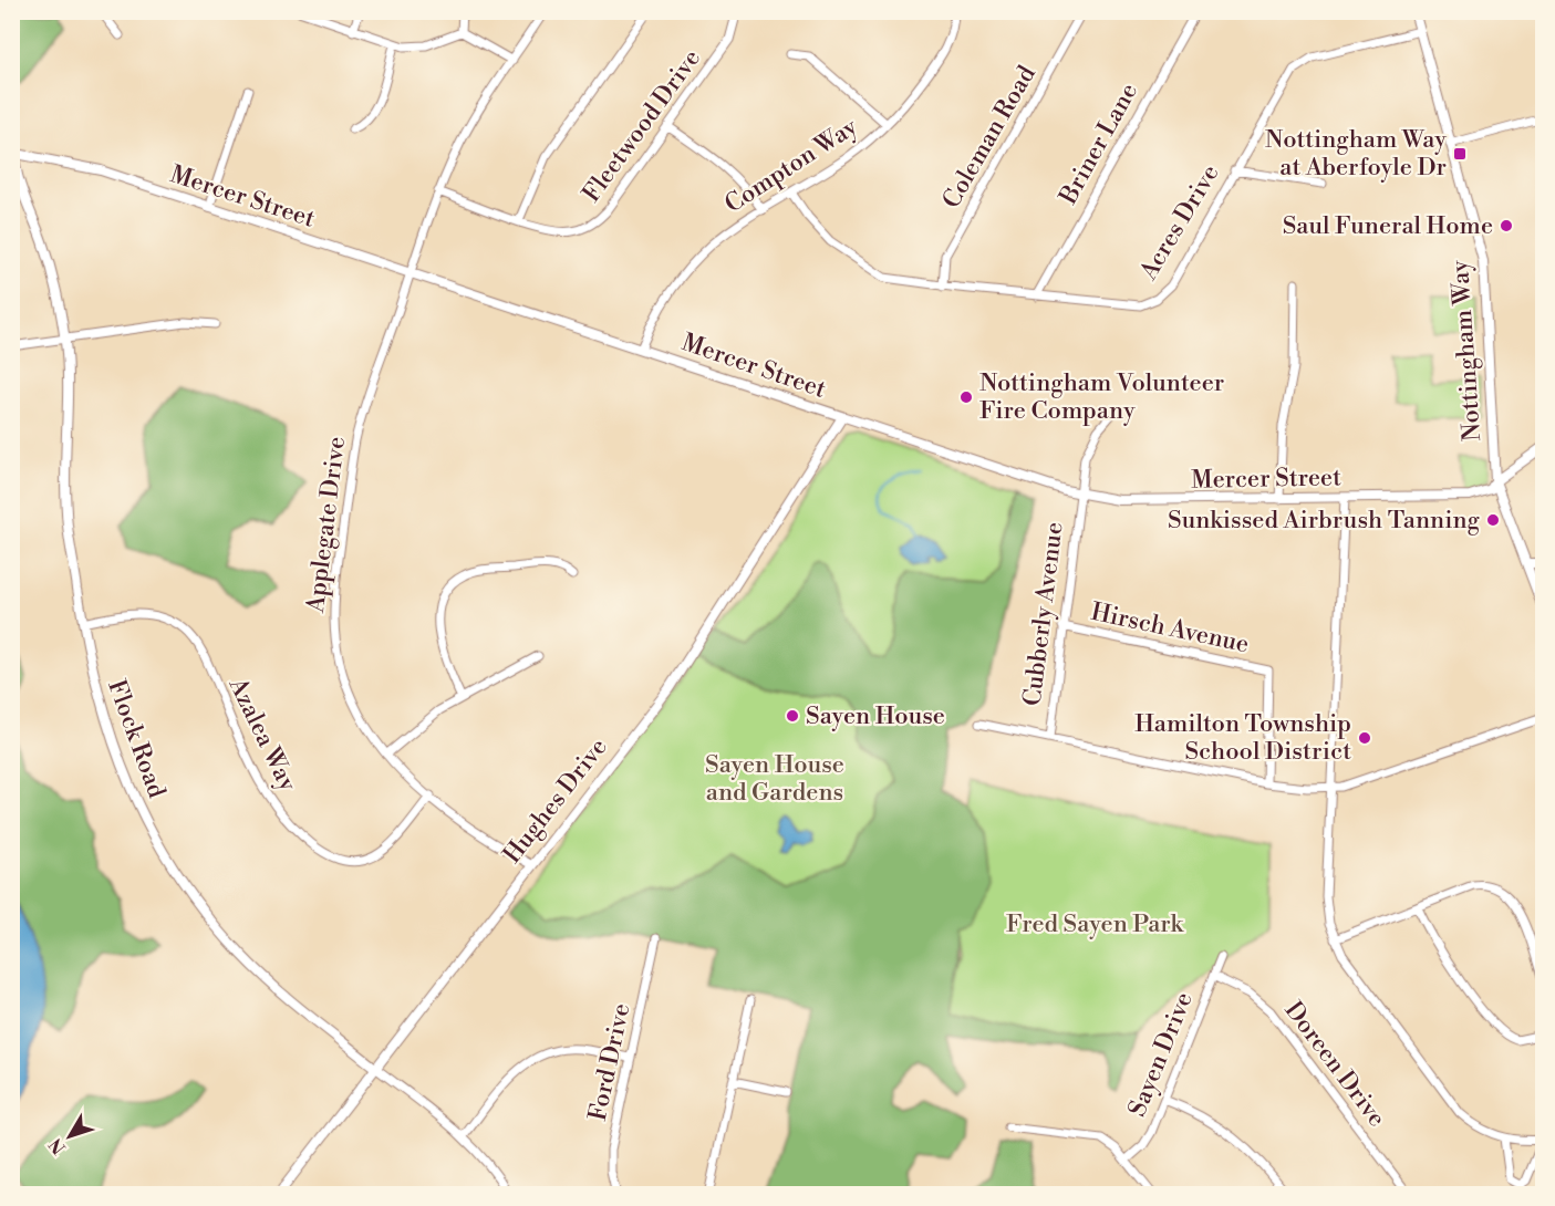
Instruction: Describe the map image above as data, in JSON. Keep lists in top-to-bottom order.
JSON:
{
  "streets": {
    "street": [
      "Fleetwood Drive",
      "Coleman Road",
      "Briner Lane",
      "Compton Way",
      "Mercer Street",
      "Acres Drive",
      "Nottingham Way",
      "Applegate Drive",
      "Cubberly Avenue",
      "Hirsch Avenue",
      "Azalea Way",
      "Flock Road",
      "Hughes Drive",
      "Sayen Drive",
      "Ford Drive",
      "Doreen Drive"
    ]
  },
  "crossings": [
    ["Fleetwood Drive", "Applegate Drive"],
    ["Coleman Road", "Acres Drive"],
    ["Briner Lane", "Acres Drive"],
    ["Compton Way", "Mercer Street"],
    ["Compton Way", "Acres Drive"],
    ["Mercer Street", "Nottingham Way"],
    ["Mercer Street", "Applegate Drive"],
    ["Mercer Street", "Cubberly Avenue"],
    ["Mercer Street", "Flock Road"],
    ["Mercer Street", "Hughes Drive"],
    ["Acres Drive", "Nottingham Way"],
    ["Applegate Drive", "Azalea Way"],
    ["Applegate Drive", "Hughes Drive"],
    ["Cubberly Avenue", "Hirsch Avenue"],
    ["Azalea Way", "Flock Road"],
    ["Flock Road", "Hughes Drive"],
    ["Sayen Drive", "Doreen Drive"]
  ],
  "parks": ["Sayen House and Gardens", "Fred Sayen Park"],
  "places": {
    "transit": ["Nottingham Way at Aberfoyle Dr"],
    "other": [
      "Saul Funeral Home",
      "Nottingham Volunteer Fire Company",
      "Sunkissed Airbrush Tanning",
      "Sayen House",
      "Hamilton Township School District"
    ]
  },
  "north": "bottom left"
}
